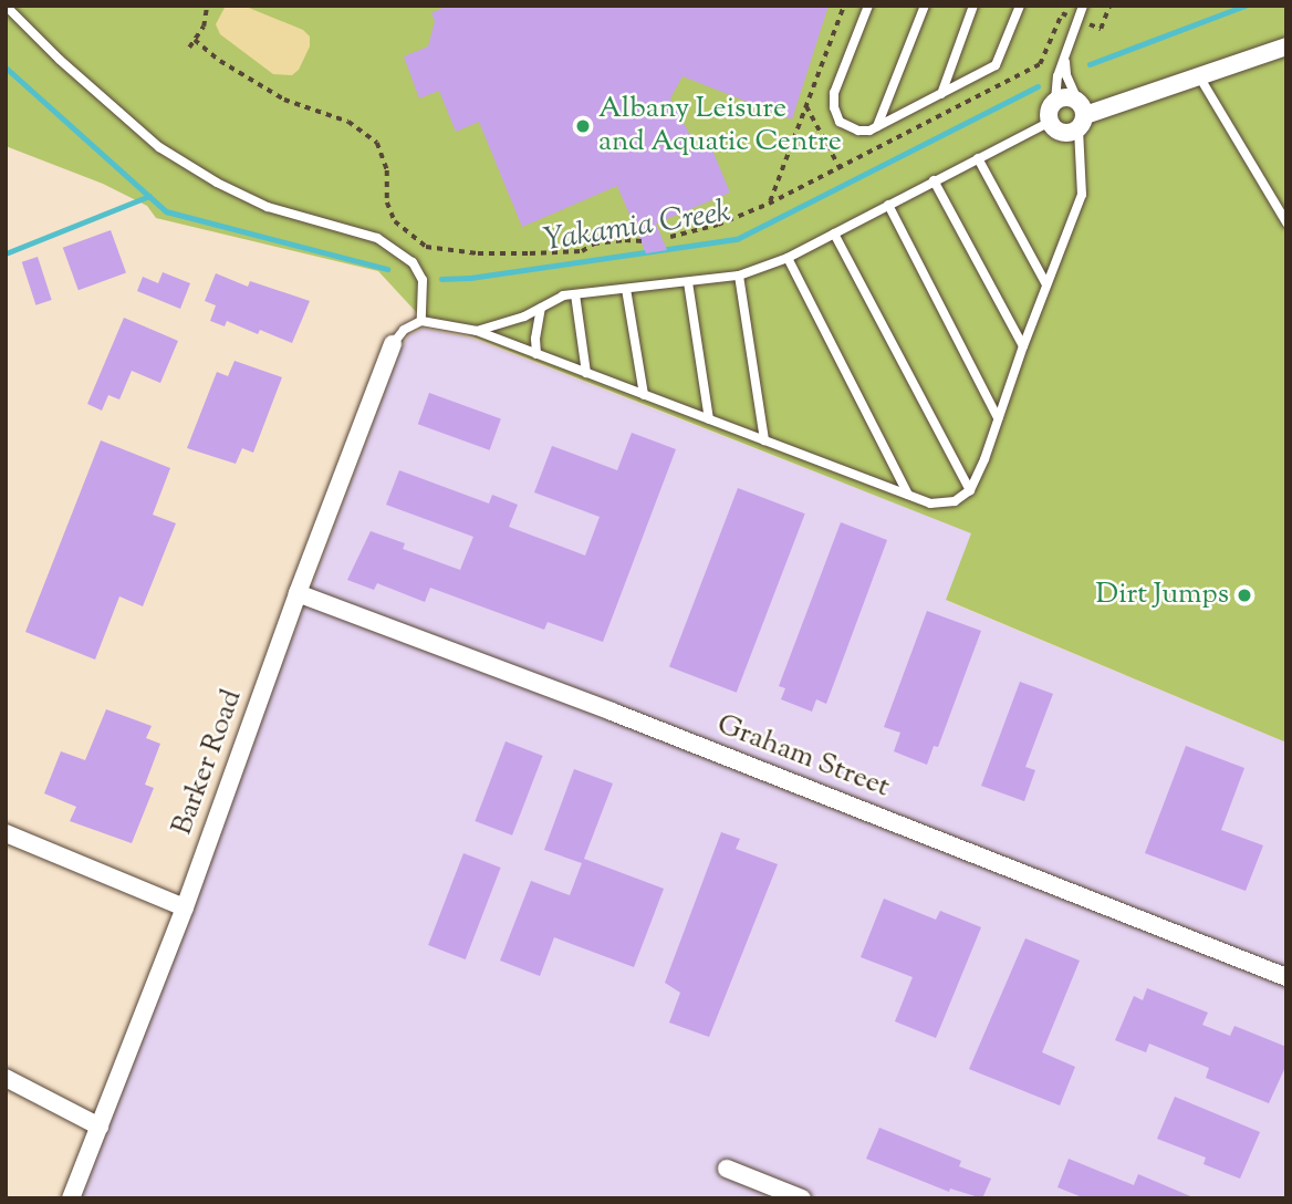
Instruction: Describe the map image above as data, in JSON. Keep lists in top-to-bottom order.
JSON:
{
  "streets": {
    "street": ["Graham Street", "Barker Road"]
  },
  "crossings": [
    ["Graham Street", "Barker Road"]
  ],
  "water": ["Yakamia Creek"],
  "places": ["Albany Leisure and Aquatic Centre", "Dirt Jumps"]
}
